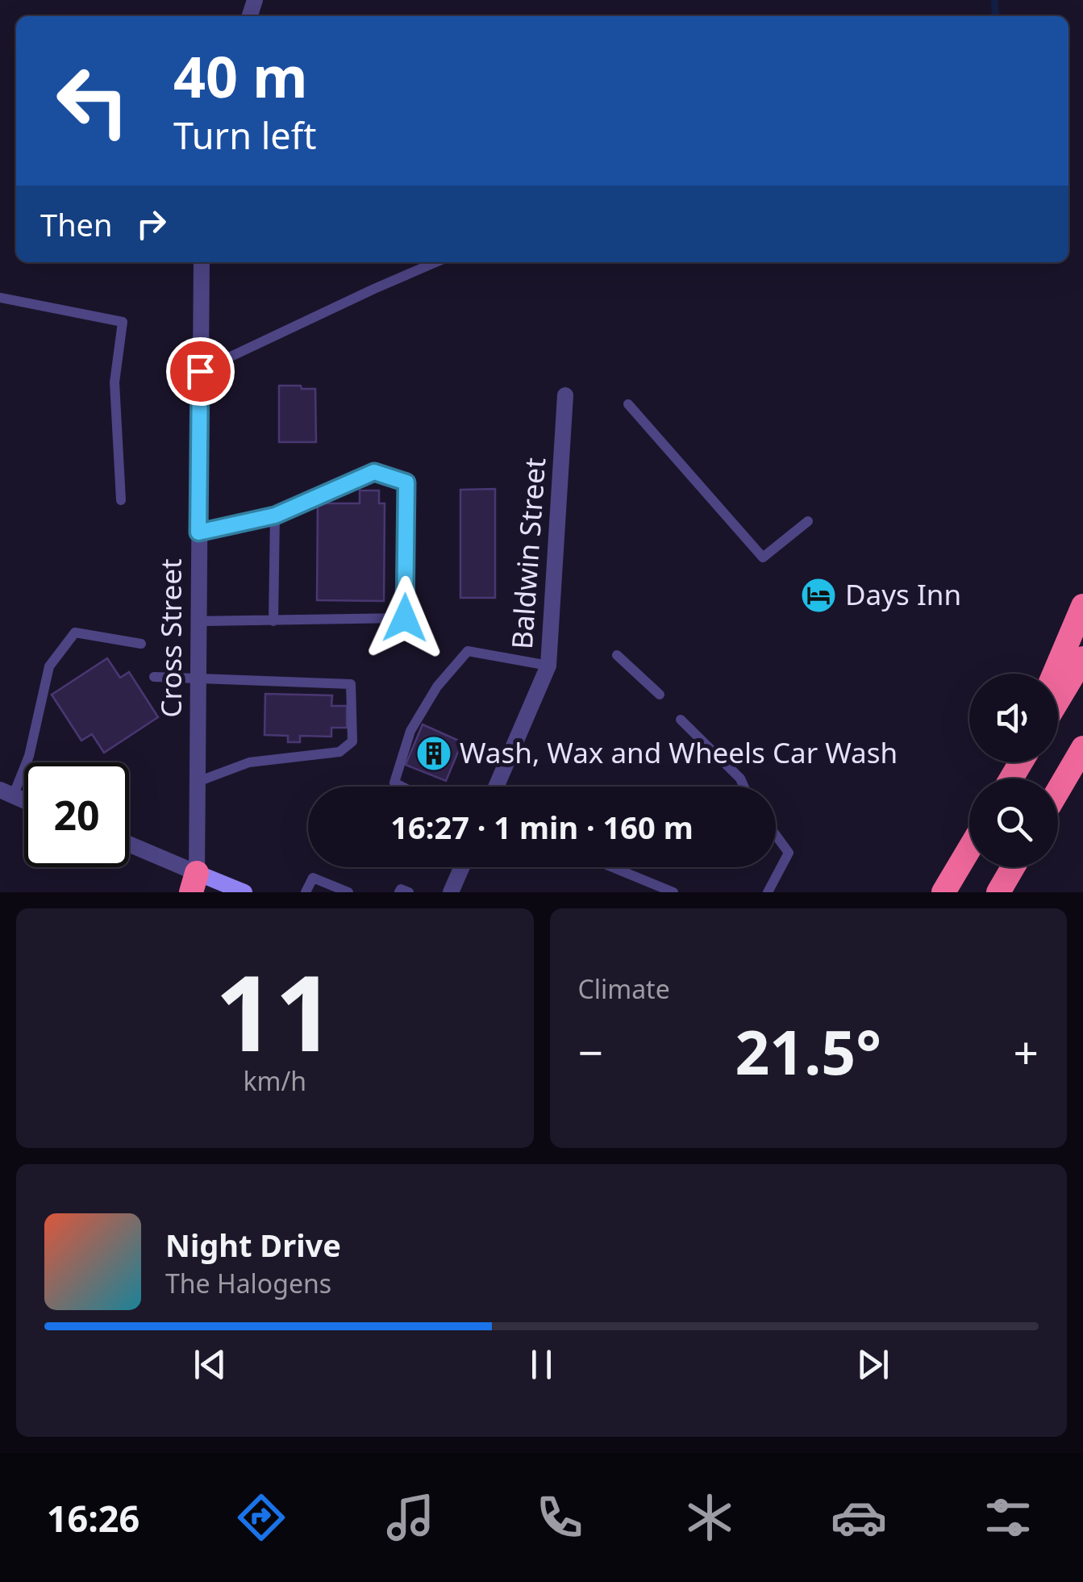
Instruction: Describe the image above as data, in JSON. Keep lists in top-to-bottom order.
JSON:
{
  "streets": {
    "street": ["Baldwin Street", "Cross Street"]
  },
  "places": {
    "hotel": ["Days Inn"],
    "building": ["Wash, Wax and Wheels Car Wash"]
  },
  "page": {
    "turn": ["40 m", "Turn left"],
    "then": "Then",
    "limit": "20",
    "trip": "16:27 · 1 min · 160 m",
    "tile": [
      ["11", "km/h"],
      "Climate"
    ],
    "heat": ["−", "21.5°", "+"],
    "song": ["Night Drive", "The Halogens"],
    "tabs": "16:26"
  }
}
